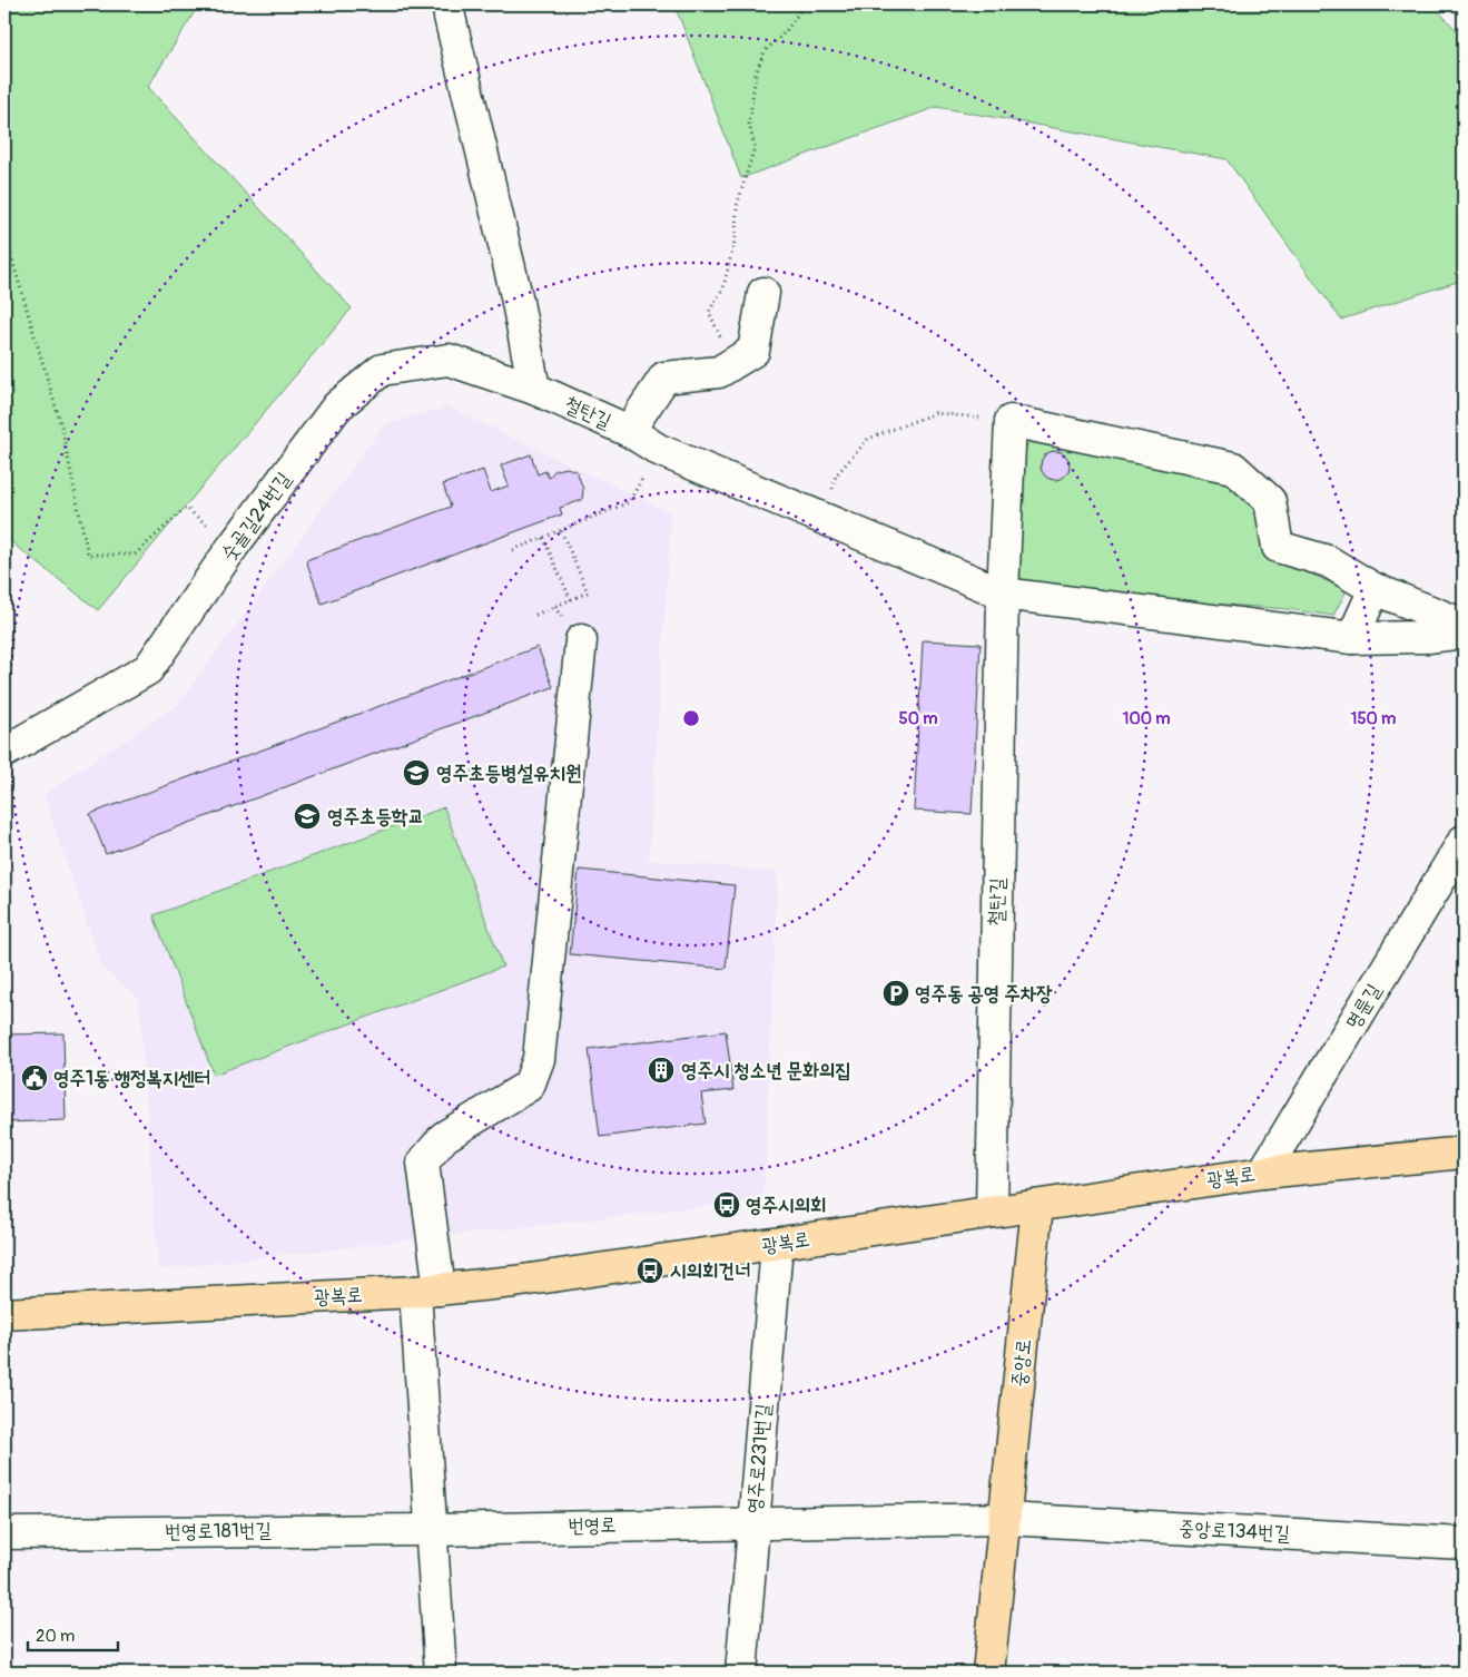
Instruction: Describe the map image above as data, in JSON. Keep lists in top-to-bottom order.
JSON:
{
  "streets": {
    "main road": ["광복로", "중앙로"],
    "street": [
      "철탄길",
      "숫골길24번길",
      "명륜길",
      "영주로231번길",
      "번영로",
      "번영로181번길",
      "중앙로134번길"
    ]
  },
  "crossings": [
    ["철탄길", "숫골길24번길"],
    ["철탄길", "광복로"],
    ["명륜길", "광복로"],
    ["광복로", "중앙로"],
    ["광복로", "영주로231번길"],
    ["중앙로", "중앙로134번길"],
    ["영주로231번길", "번영로"],
    ["번영로", "번영로181번길"]
  ],
  "places": {
    "school or university": ["영주초등병설유치원", "영주초등학교"],
    "parking": ["영주동 공영 주차장"],
    "building": ["영주시 청소년 문화의집"],
    "public building": ["영주1동 행정복지센터"],
    "bus stop": ["영주시의회", "시의회건너"]
  },
  "scale_bar": "20 m",
  "rings": ["50 m", "100 m", "150 m"]
}
